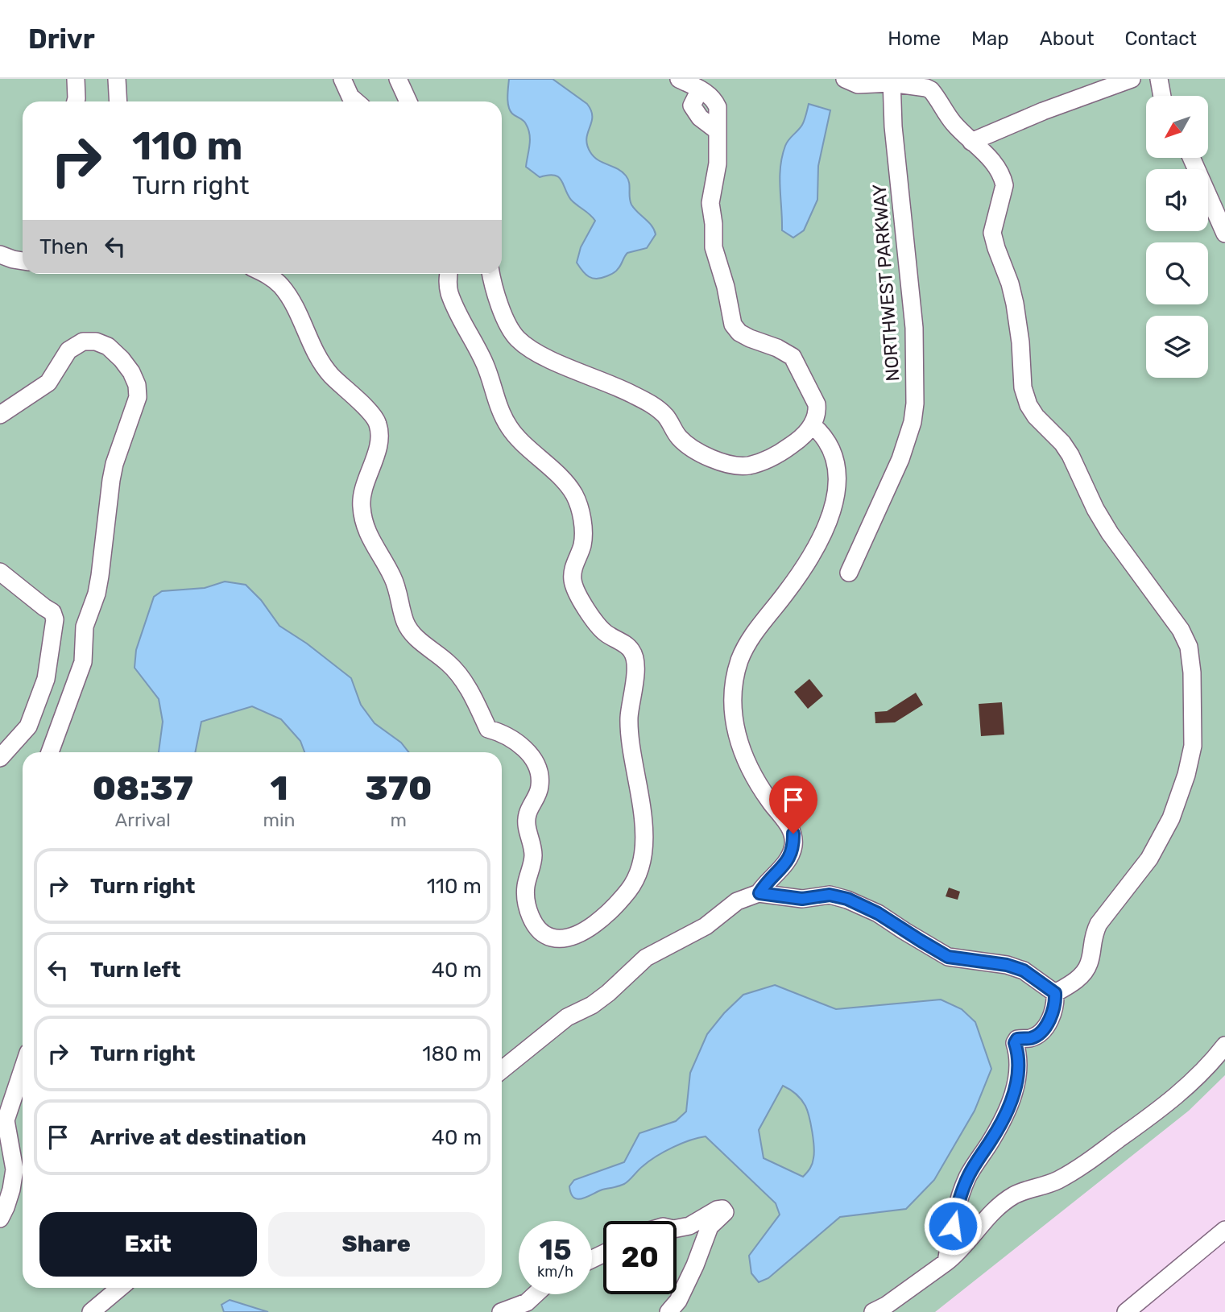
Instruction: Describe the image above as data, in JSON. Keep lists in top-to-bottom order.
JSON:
{
  "streets": {
    "street": ["NORTHWEST PARKWAY"]
  },
  "north": "bottom left",
  "page": {
    "header": "Drivr",
    "nav": [
      "Home",
      "Map",
      "About",
      "Contact"
    ],
    "turn": ["110 m", "Turn right"],
    "then": "Then",
    "eta": [
      "08:37",
      "Arrival",
      "1",
      "min",
      "370",
      "m"
    ],
    "list": [
      {
        "name": "Turn right",
        "value": "110 m"
      },
      {
        "name": "Turn left",
        "value": "40 m"
      },
      {
        "name": "Turn right",
        "value": "180 m"
      },
      {
        "name": "Arrive at destination",
        "value": "40 m"
      }
    ],
    "buttons": ["Exit", "Share"],
    "speed": "15 km/h",
    "limit": "20"
  }
}
